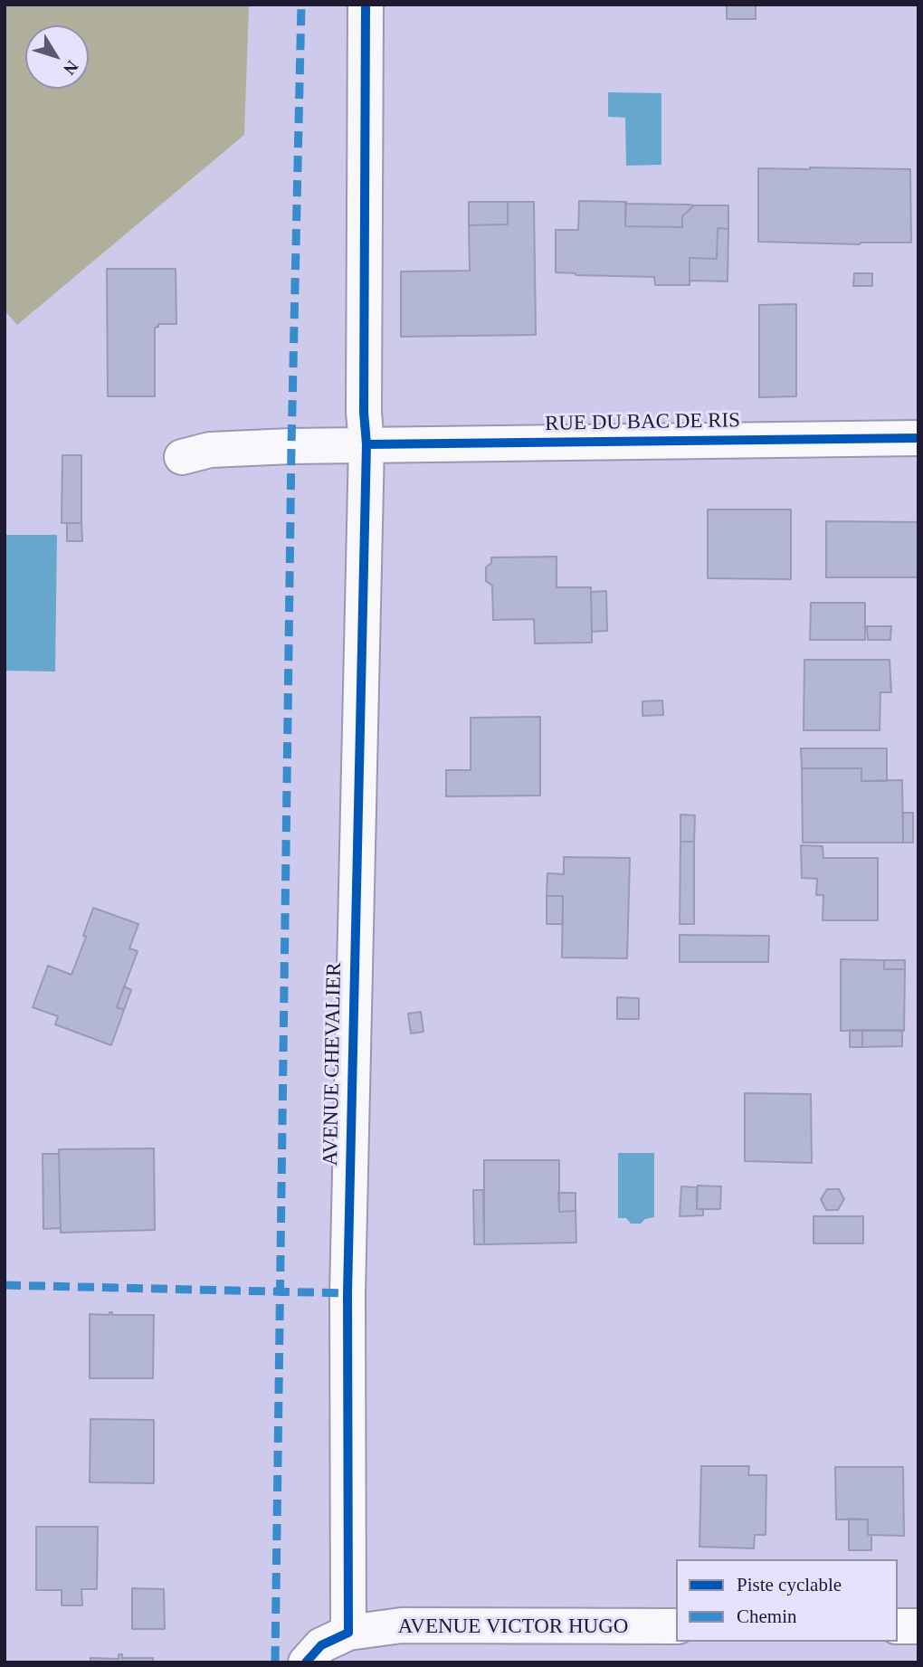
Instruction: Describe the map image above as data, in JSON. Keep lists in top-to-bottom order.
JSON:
{
  "streets": {
    "street": ["RUE DU BAC DE RIS", "AVENUE CHEVALIER", "AVENUE VICTOR HUGO"]
  },
  "crossings": [
    ["RUE DU BAC DE RIS", "AVENUE CHEVALIER"],
    ["AVENUE CHEVALIER", "AVENUE VICTOR HUGO"]
  ],
  "legend": ["Piste cyclable", "Chemin"],
  "north": "bottom right"
}
